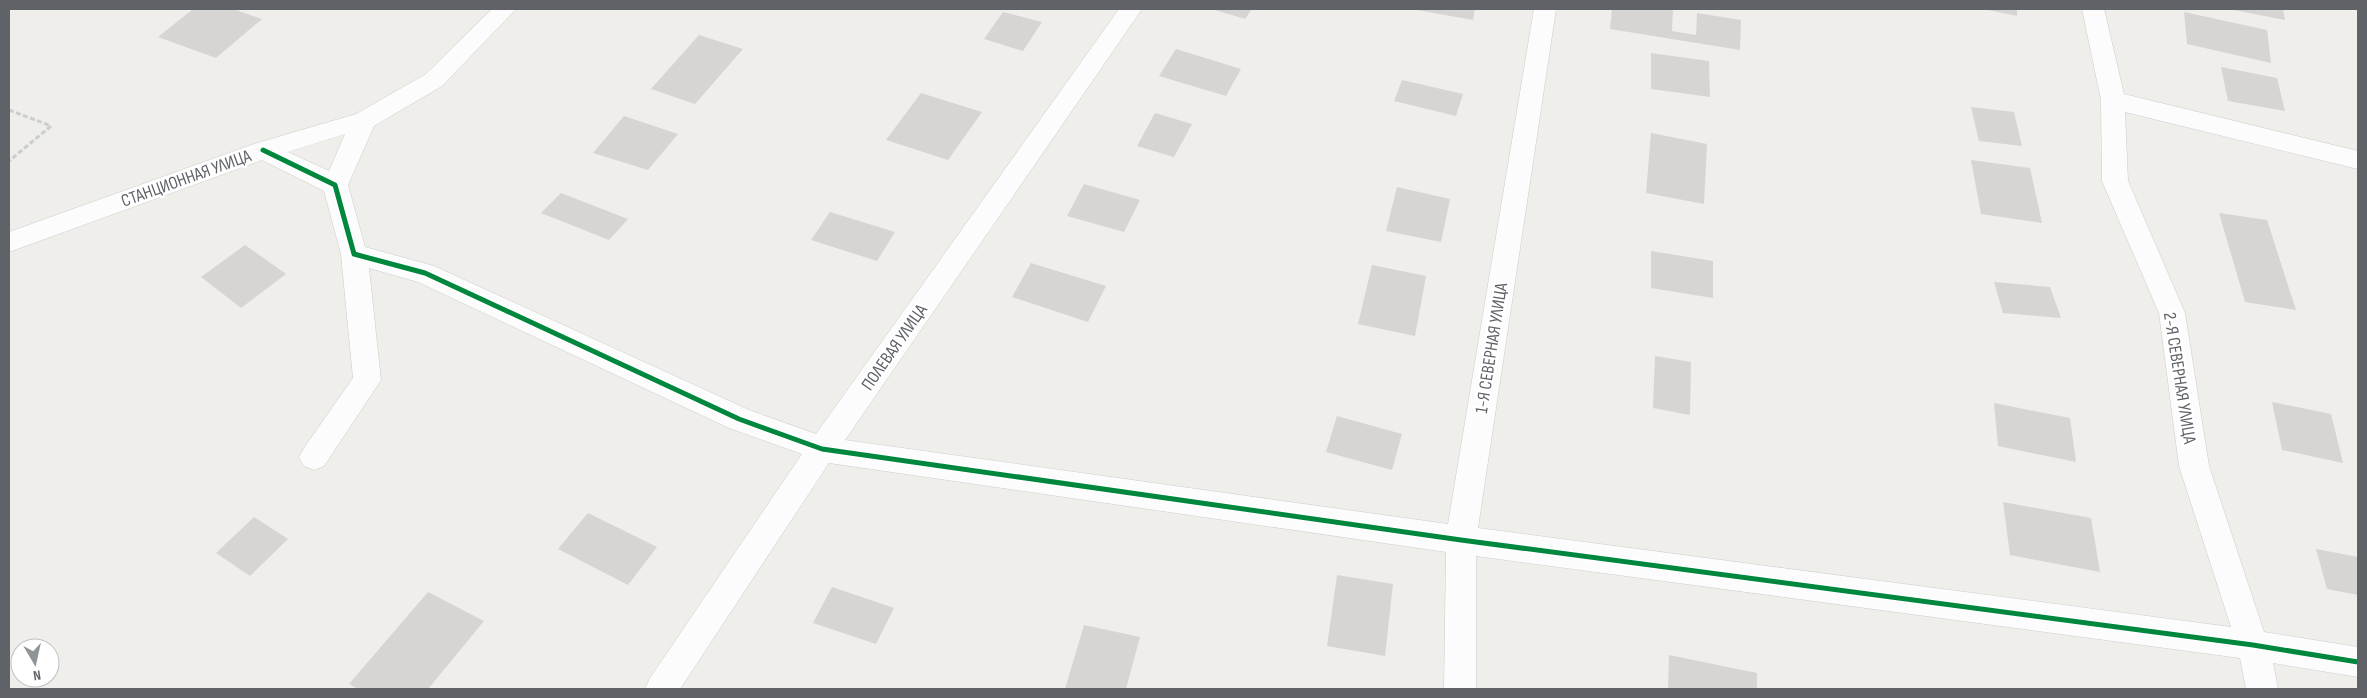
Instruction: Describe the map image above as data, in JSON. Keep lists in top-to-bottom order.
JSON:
{
  "streets": {
    "street": [
      "СТАНЦИОННАЯ УЛИЦА",
      "ПОЛЕВАЯ УЛИЦА",
      "1-Я СЕВЕРНАЯ УЛИЦА",
      "2-Я СЕВЕРНАЯ УЛИЦА"
    ]
  },
  "north": "bottom"
}
